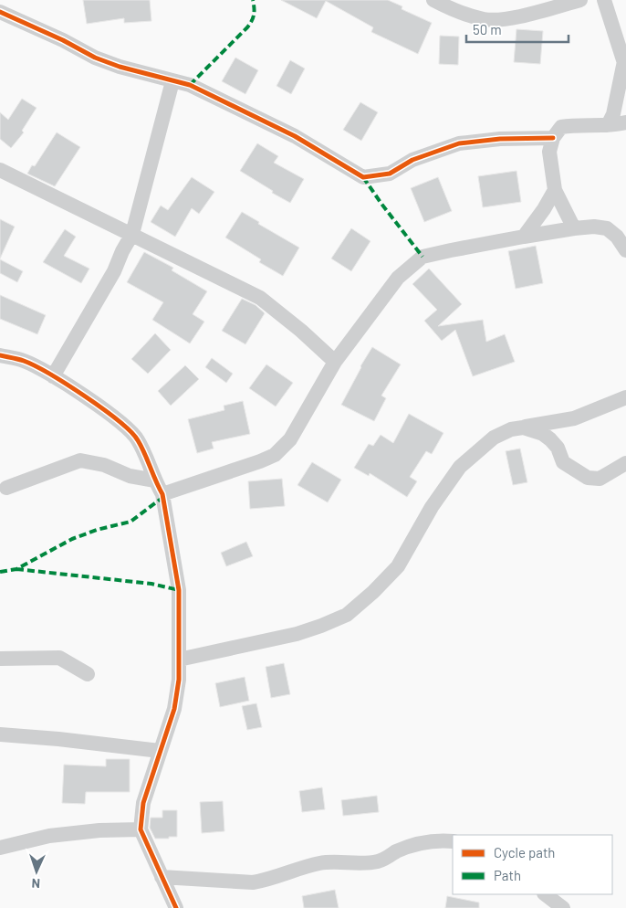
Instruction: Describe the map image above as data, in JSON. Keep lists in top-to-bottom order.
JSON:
{
  "legend": ["Cycle path", "Path"],
  "scale_bar": "50 m",
  "north": "bottom"
}
